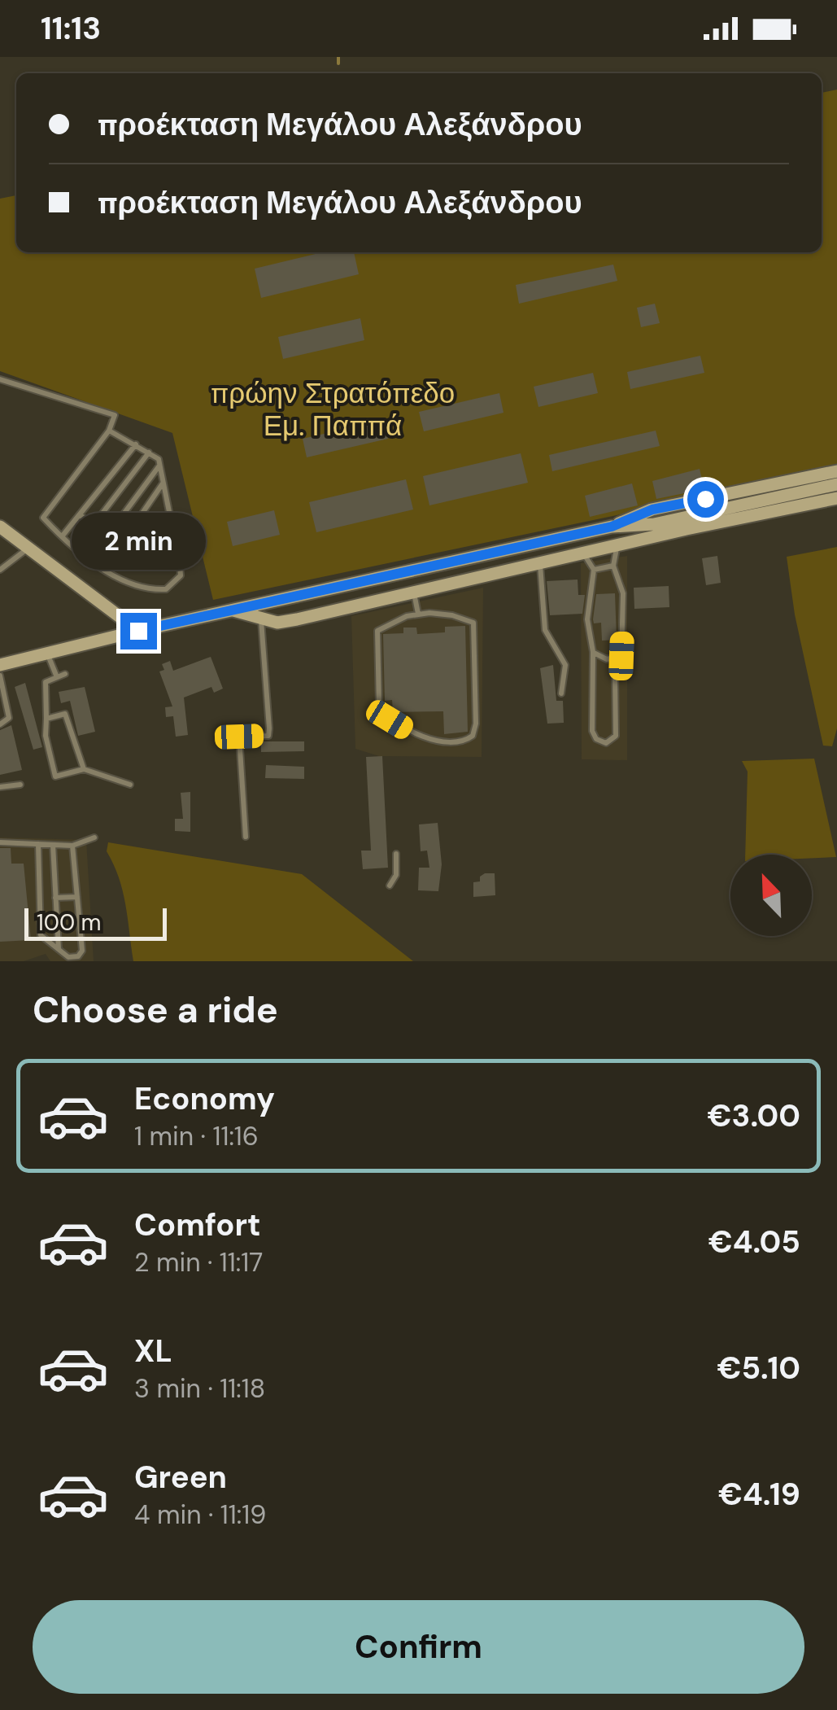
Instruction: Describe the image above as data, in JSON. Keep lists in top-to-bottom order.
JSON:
{
  "parks": ["πρώην Στρατόπεδο Εμ. Παππά"],
  "scale_bar": "100 m",
  "north": "top left",
  "page": {
    "status": "11:13",
    "banner": ["προέκταση Μεγάλου Αλεξάνδρου", "προέκταση Μεγάλου Αλεξάνδρου"],
    "bubble": "2 min",
    "scale": "100 m",
    "heading": "Choose a ride",
    "list": [
      {
        "name": "Economy",
        "note": "1 min · 11:16",
        "value": "€3.00"
      },
      {
        "name": "Comfort",
        "note": "2 min · 11:17",
        "value": "€4.05"
      },
      {
        "name": "XL",
        "note": "3 min · 11:18",
        "value": "€5.10"
      },
      {
        "name": "Green",
        "note": "4 min · 11:19",
        "value": "€4.19"
      }
    ],
    "buttons": "Confirm"
  }
}
